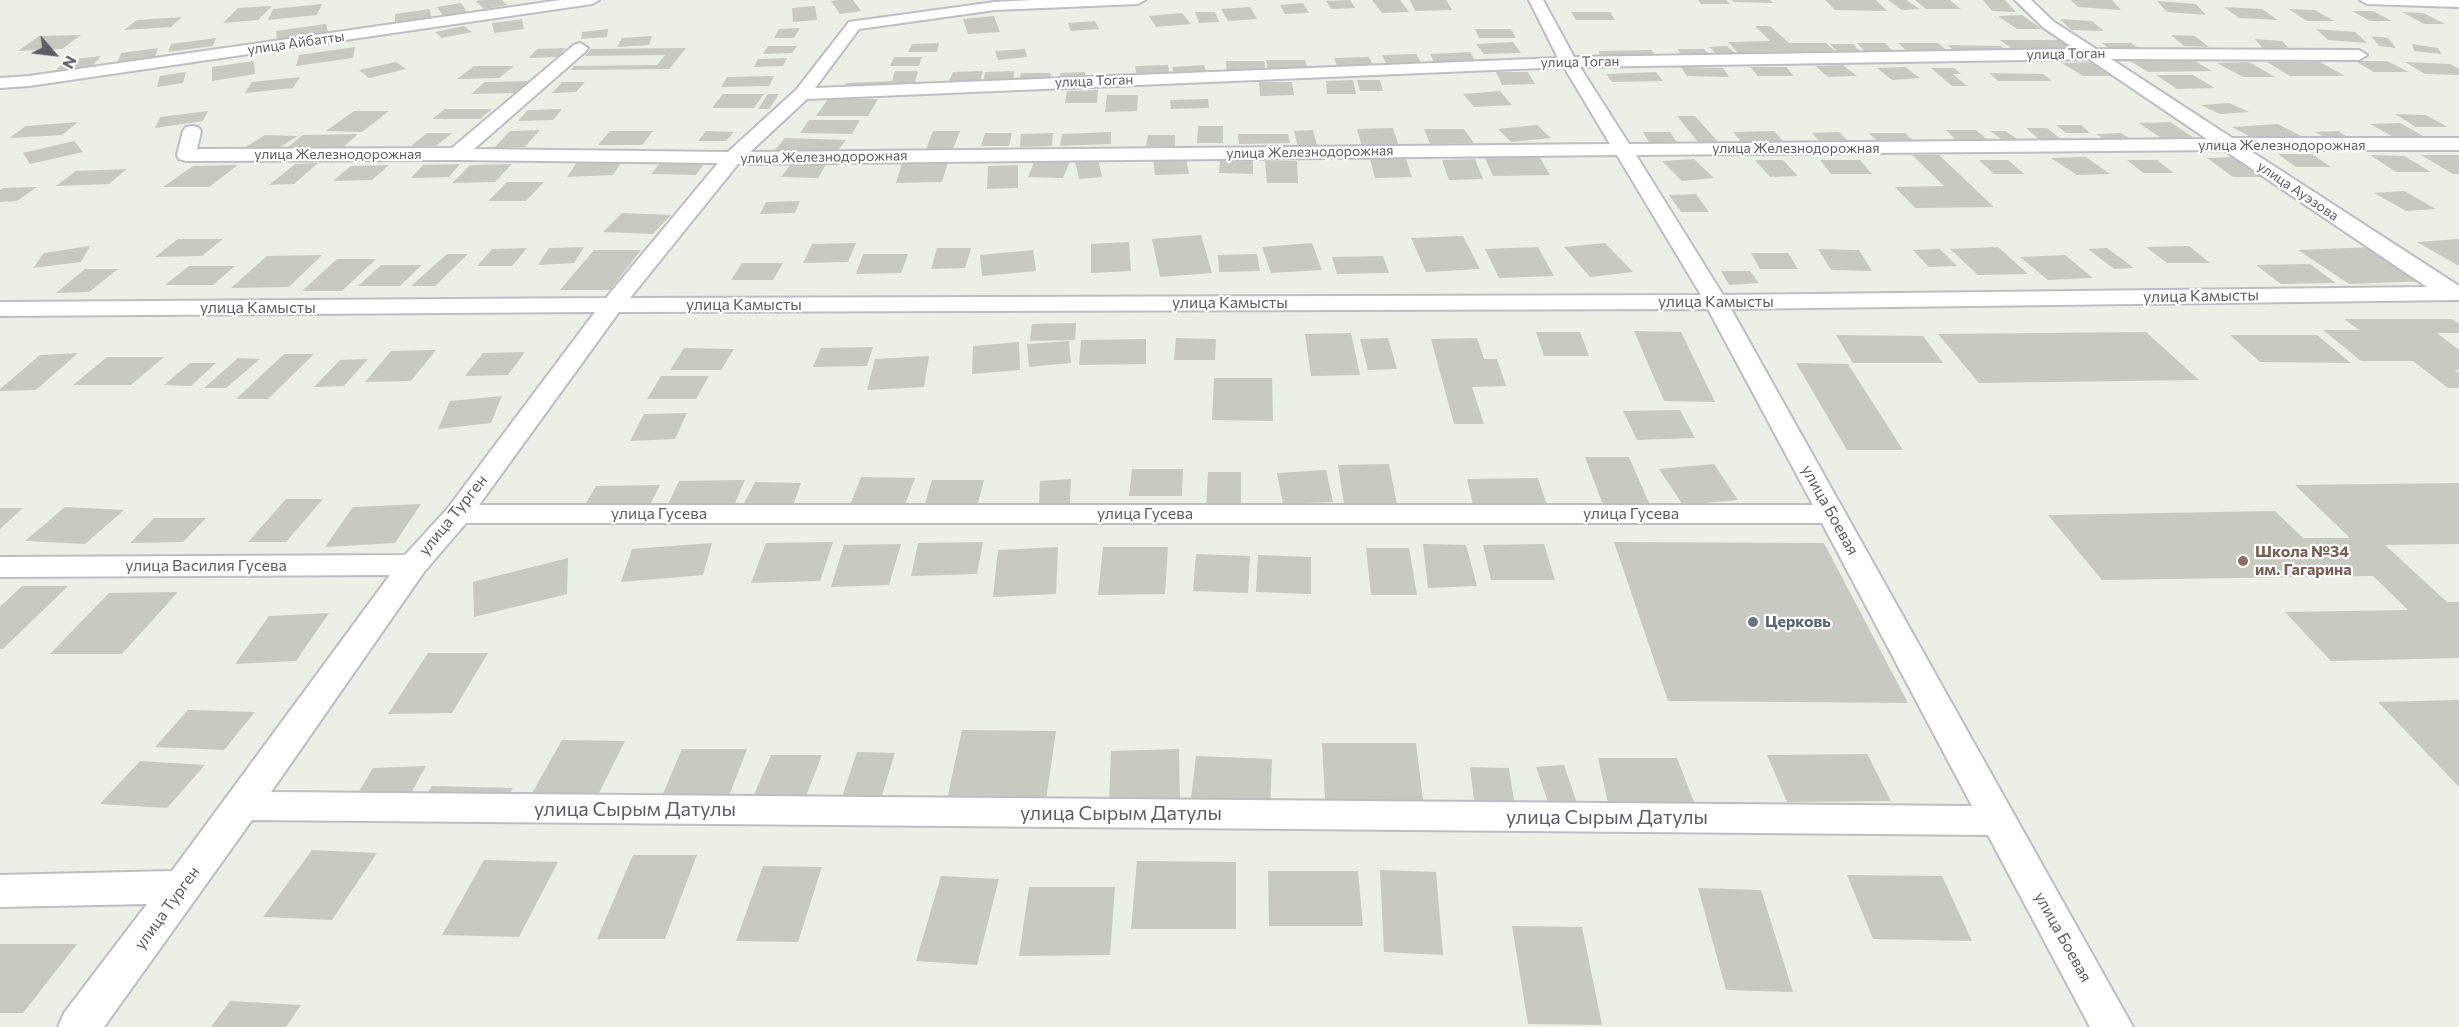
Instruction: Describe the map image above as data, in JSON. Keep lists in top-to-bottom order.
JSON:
{
  "streets": {
    "street": [
      "улица Айбатты",
      "улица Тоган",
      "улица Железнодорожная",
      "улица Ауэзова",
      "улица Камысты",
      "улица Боевая",
      "улица Гусева",
      "улица Турген",
      "улица Василия Гусева",
      "улица Сырым Датулы"
    ]
  },
  "crossings": [
    ["улица Тоган", "улица Ауэзова"],
    ["улица Тоган", "улица Боевая"],
    ["улица Тоган", "улица Турген"],
    ["улица Железнодорожная", "улица Ауэзова"],
    ["улица Железнодорожная", "улица Боевая"],
    ["улица Железнодорожная", "улица Турген"],
    ["улица Ауэзова", "улица Камысты"],
    ["улица Камысты", "улица Боевая"],
    ["улица Камысты", "улица Турген"],
    ["улица Боевая", "улица Гусева"],
    ["улица Боевая", "улица Сырым Датулы"],
    ["улица Гусева", "улица Турген"],
    ["улица Турген", "улица Василия Гусева"],
    ["улица Турген", "улица Сырым Датулы"]
  ],
  "places": ["Школа №34 им. Гагарина", "Церковь"],
  "north": "bottom right"
}
